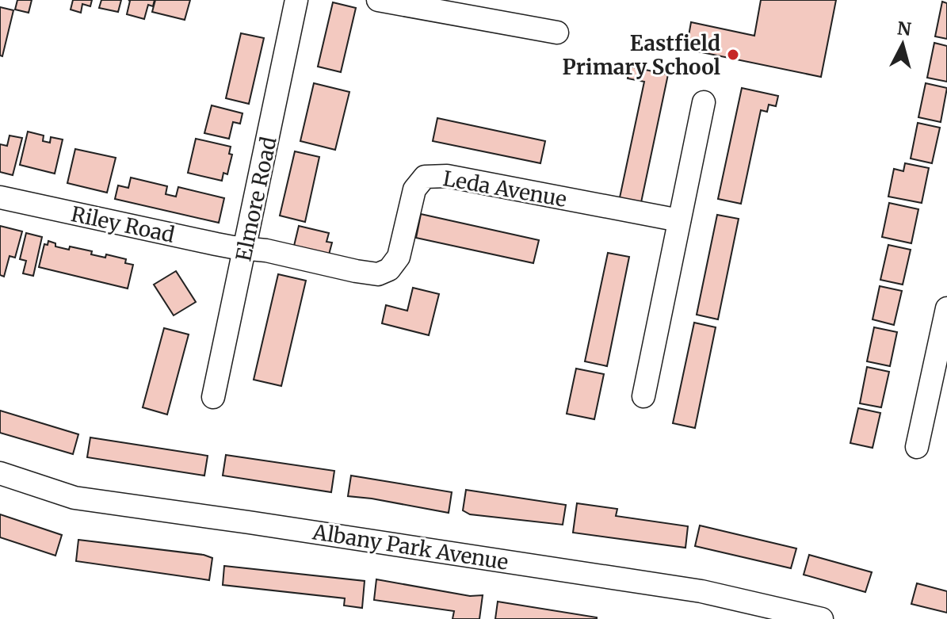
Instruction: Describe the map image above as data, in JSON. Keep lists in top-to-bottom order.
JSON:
{
  "streets": {
    "street": [
      "Leda Avenue",
      "Elmore Road",
      "Riley Road",
      "Albany Park Avenue"
    ]
  },
  "crossings": [
    ["Leda Avenue", "Elmore Road"],
    ["Leda Avenue", "Riley Road"],
    ["Elmore Road", "Riley Road"]
  ],
  "places": ["Eastfield Primary School"],
  "north": "top"
}
